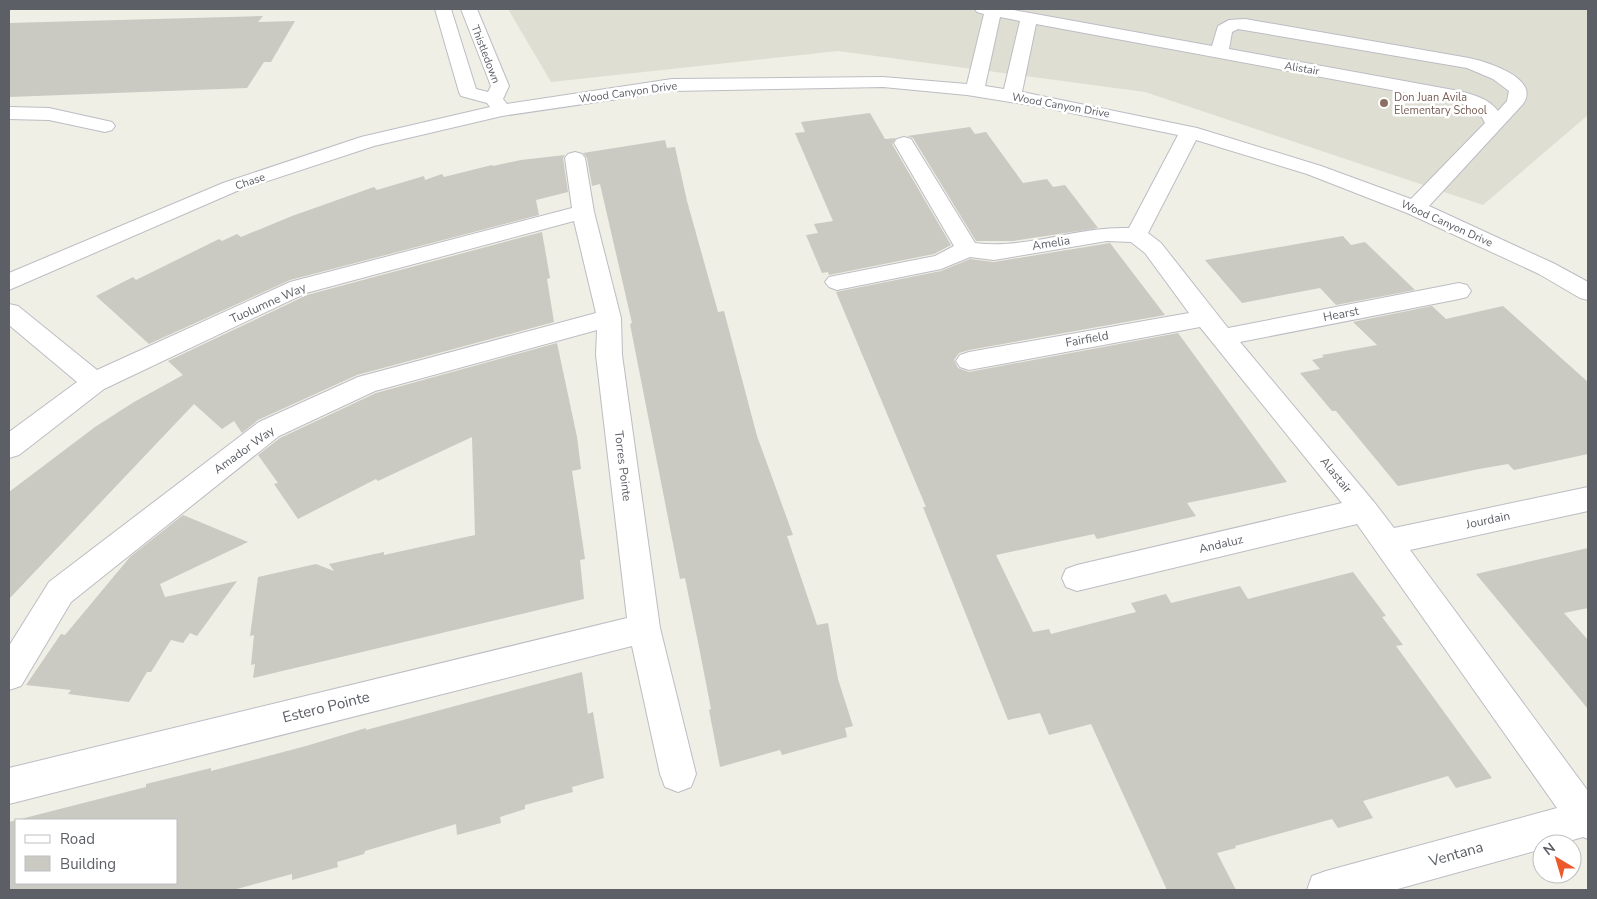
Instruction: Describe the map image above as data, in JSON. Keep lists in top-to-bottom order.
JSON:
{
  "streets": {
    "street": [
      "Thistledown",
      "Alistair",
      "Wood Canyon Drive",
      "Chase",
      "Amelia",
      "Tuolumne Way",
      "Hearst",
      "Fairfield",
      "Amador Way",
      "Torres Pointe",
      "Alastair",
      "Jourdain",
      "Andaluz",
      "Estero Pointe",
      "Ventana"
    ]
  },
  "crossings": [
    ["Thistledown", "Wood Canyon Drive"],
    ["Thistledown", "Chase"],
    ["Wood Canyon Drive", "Chase"],
    ["Amelia", "Alastair"],
    ["Tuolumne Way", "Torres Pointe"],
    ["Hearst", "Fairfield"],
    ["Hearst", "Alastair"],
    ["Fairfield", "Alastair"],
    ["Amador Way", "Torres Pointe"],
    ["Torres Pointe", "Estero Pointe"],
    ["Alastair", "Jourdain"],
    ["Alastair", "Andaluz"],
    ["Alastair", "Ventana"]
  ],
  "places": ["Don Juan Avila Elementary School"],
  "legend": ["Road", "Building"],
  "north": "top left"
}
